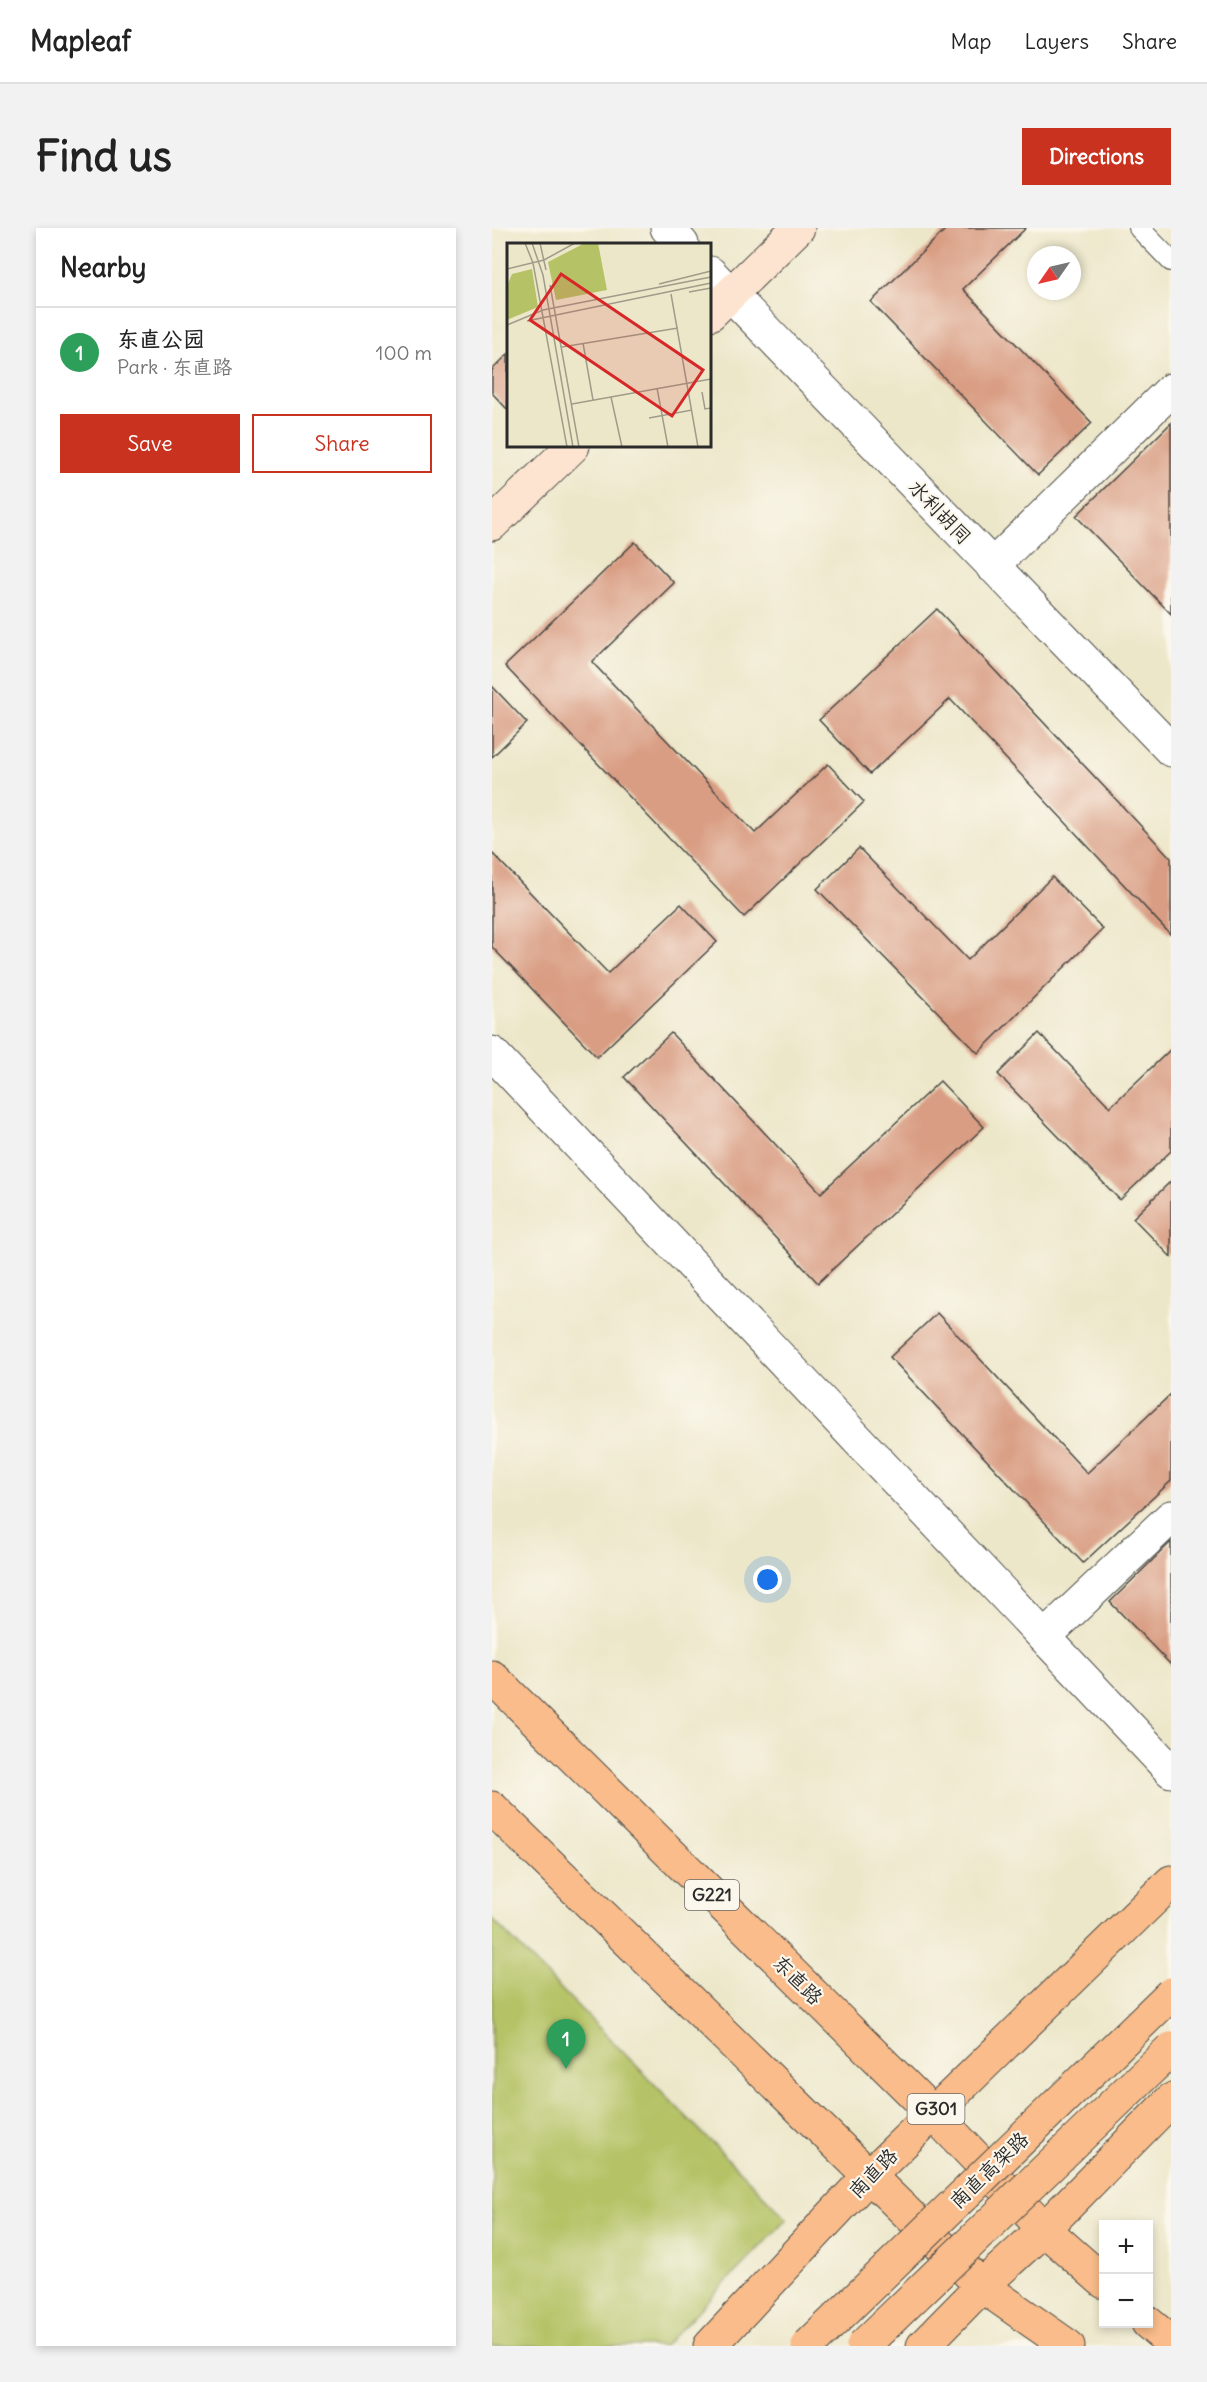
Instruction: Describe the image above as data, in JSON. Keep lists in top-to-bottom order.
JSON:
{
  "streets": {
    "highway": [
      "G221",
      "东直路",
      "G301",
      "南直高架路",
      "南直路"
    ],
    "street": ["水利胡同"]
  },
  "crossings": [
    ["东直路", "南直路"]
  ],
  "north": "bottom left",
  "page": {
    "header": "Mapleaf",
    "nav": ["Map", "Layers", "Share"],
    "buttons": [
      "Directions",
      ["Save", "Share"]
    ],
    "title": "Find us",
    "heading": "Nearby",
    "list": [
      {
        "mark": "1",
        "name": "东直公园",
        "note": "Park · 东直路",
        "value": "100 m"
      }
    ],
    "pins": "1",
    "map_buttons": ["+", "−"]
  }
}
